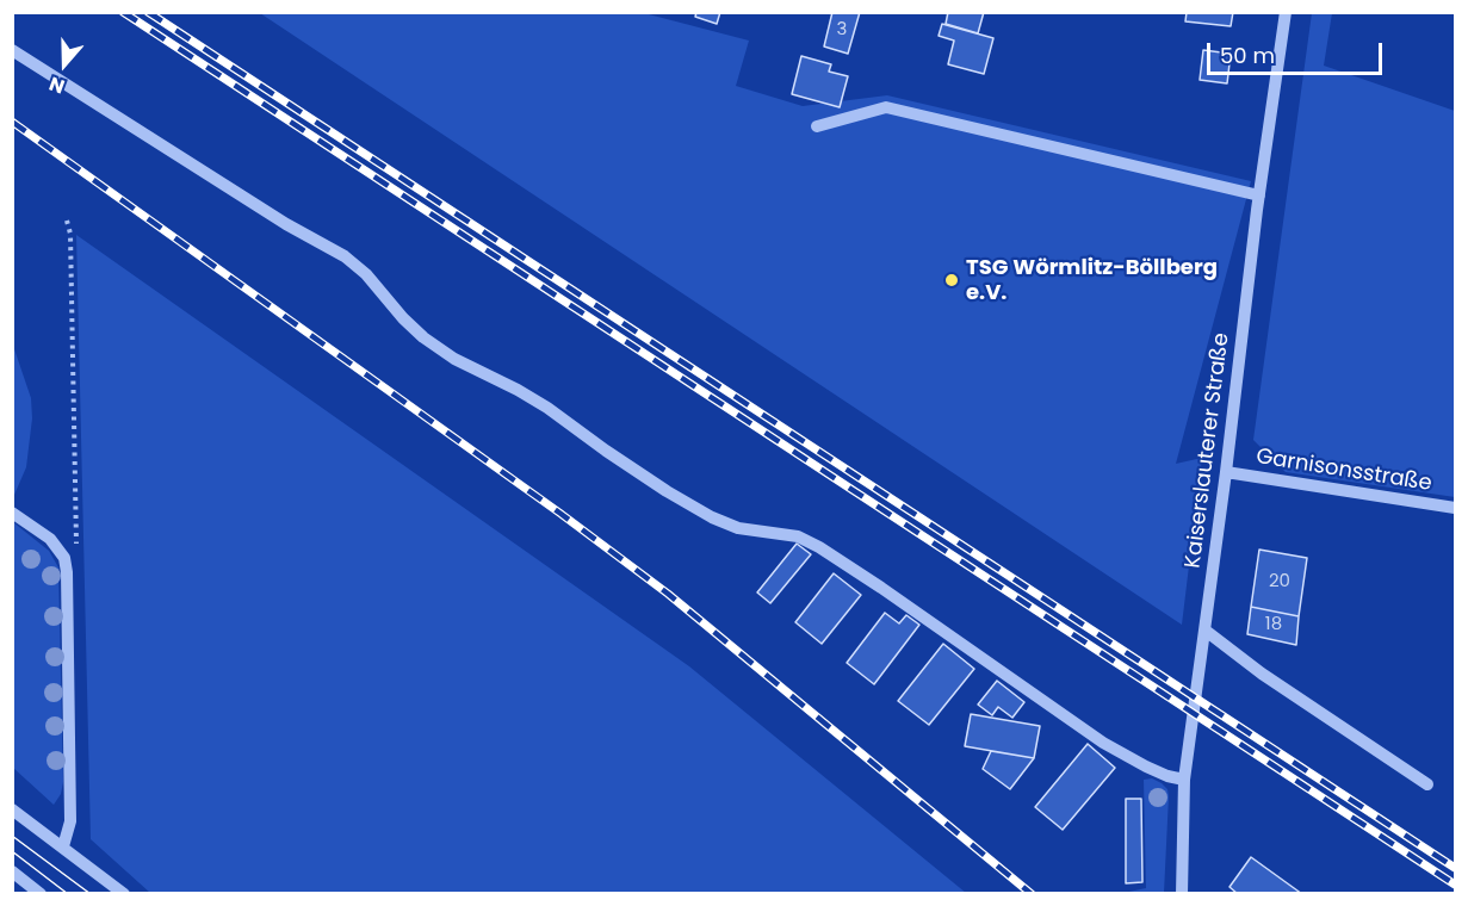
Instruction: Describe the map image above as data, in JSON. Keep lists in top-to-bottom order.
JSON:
{
  "streets": {
    "street": ["Kaiserslauterer Straße", "Garnisonsstraße"]
  },
  "crossings": [
    ["Kaiserslauterer Straße", "Garnisonsstraße"]
  ],
  "places": ["TSG Wörmlitz-Böllberg e.V."],
  "house_numbers": ["3", "20", "18"],
  "scale_bar": "50 m",
  "north": "bottom"
}
